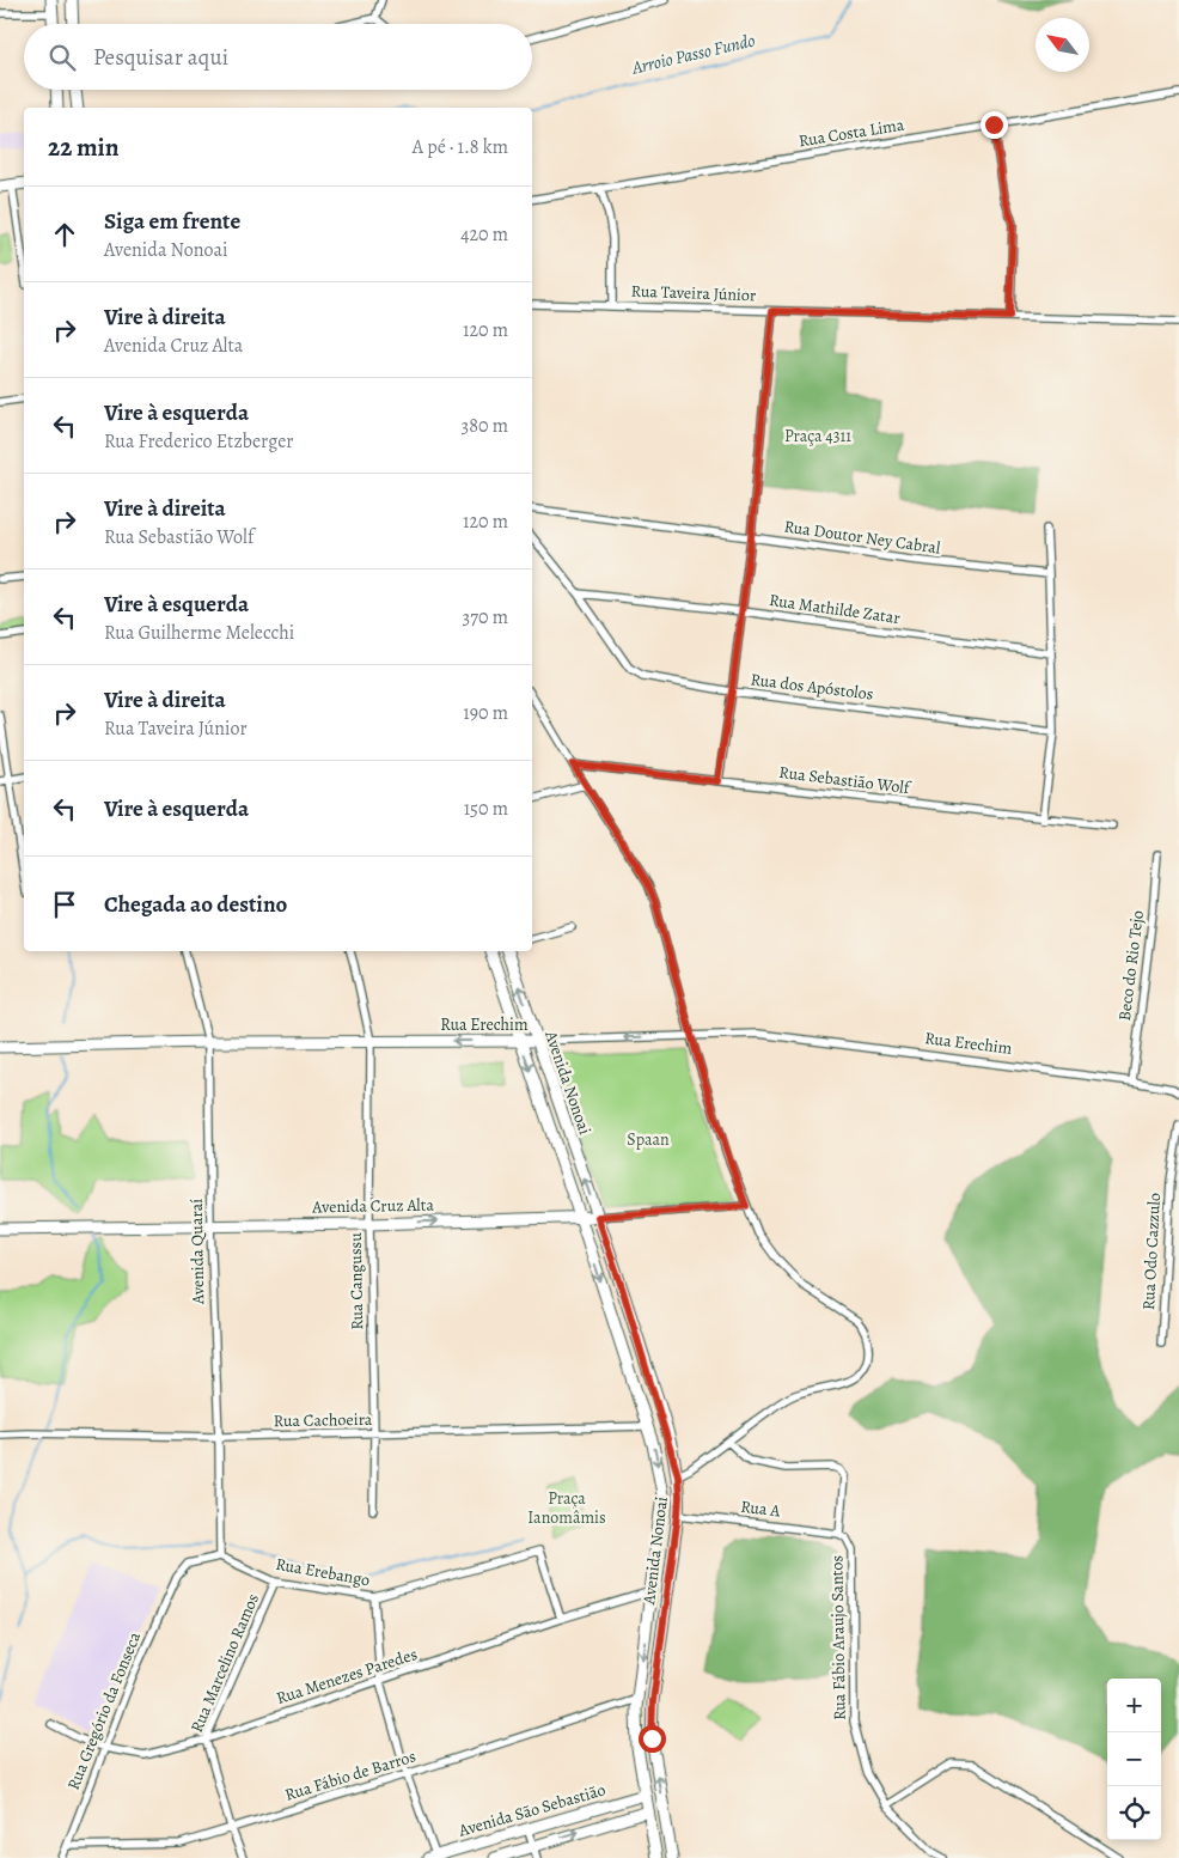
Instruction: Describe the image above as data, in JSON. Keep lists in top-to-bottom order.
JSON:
{
  "streets": {
    "main road": [
      "Rua Erechim",
      "Avenida Nonoai",
      "Avenida Cruz Alta",
      "Avenida São Sebastião"
    ],
    "street": [
      "Rua Costa Lima",
      "Rua Taveira Júnior",
      "Rua Doutor Ney Cabral",
      "Rua Mathilde Zatar",
      "Rua dos Apóstolos",
      "Rua Sebastião Wolf",
      "Beco do Rio Tejo",
      "Avenida Quaraí",
      "Rua Odo Cazzulo",
      "Rua Cangussu",
      "Rua Cachoeira",
      "Rua A",
      "Rua Erebango",
      "Rua Fábio Araujo Santos",
      "Rua Marcelino Ramos",
      "Rua Menezes Paredes",
      "Rua Gregório da Fonseca",
      "Rua Fábio de Barros"
    ]
  },
  "crossings": [
    ["Rua Mathilde Zatar", "Rua dos Apóstolos"],
    ["Beco do Rio Tejo", "Rua Erechim"],
    ["Rua Erechim", "Avenida Nonoai"],
    ["Rua Erechim", "Avenida Quaraí"],
    ["Rua Erechim", "Rua Cangussu"],
    ["Avenida Nonoai", "Avenida Cruz Alta"],
    ["Avenida Nonoai", "Rua Cachoeira"],
    ["Avenida Nonoai", "Rua A"],
    ["Avenida Nonoai", "Rua Menezes Paredes"],
    ["Avenida Nonoai", "Rua Fábio de Barros"],
    ["Avenida Nonoai", "Avenida São Sebastião"],
    ["Avenida Cruz Alta", "Avenida Quaraí"],
    ["Avenida Cruz Alta", "Rua Cangussu"],
    ["Avenida Quaraí", "Rua Cachoeira"],
    ["Avenida Quaraí", "Rua Erebango"],
    ["Avenida Quaraí", "Rua Gregório da Fonseca"],
    ["Rua Cangussu", "Rua Cachoeira"],
    ["Rua A", "Rua Fábio Araujo Santos"],
    ["Rua Erebango", "Rua Marcelino Ramos"],
    ["Rua Erebango", "Rua Menezes Paredes"],
    ["Rua Erebango", "Rua Gregório da Fonseca"],
    ["Rua Marcelino Ramos", "Rua Menezes Paredes"],
    ["Rua Marcelino Ramos", "Rua Fábio de Barros"],
    ["Rua Menezes Paredes", "Rua Gregório da Fonseca"],
    ["Rua Gregório da Fonseca", "Rua Fábio de Barros"]
  ],
  "water": ["Arroio Passo Fundo"],
  "parks": ["Praça 4311", "Spaan", "Praça Ianomâmis"],
  "north": "top left",
  "page": {
    "search": "Pesquisar aqui",
    "heading": ["22 min", "A pé · 1.8 km"],
    "list": [
      ["Siga em frente", "Avenida Nonoai", "420 m"],
      ["Vire à direita", "Avenida Cruz Alta", "120 m"],
      ["Vire à esquerda", "Rua Frederico Etzberger", "380 m"],
      ["Vire à direita", "Rua Sebastião Wolf", "120 m"],
      ["Vire à esquerda", "Rua Guilherme Melecchi", "370 m"],
      ["Vire à direita", "Rua Taveira Júnior", "190 m"],
      ["Vire à esquerda", "150 m"],
      "Chegada ao destino"
    ],
    "map_buttons": ["+", "−"]
  }
}
